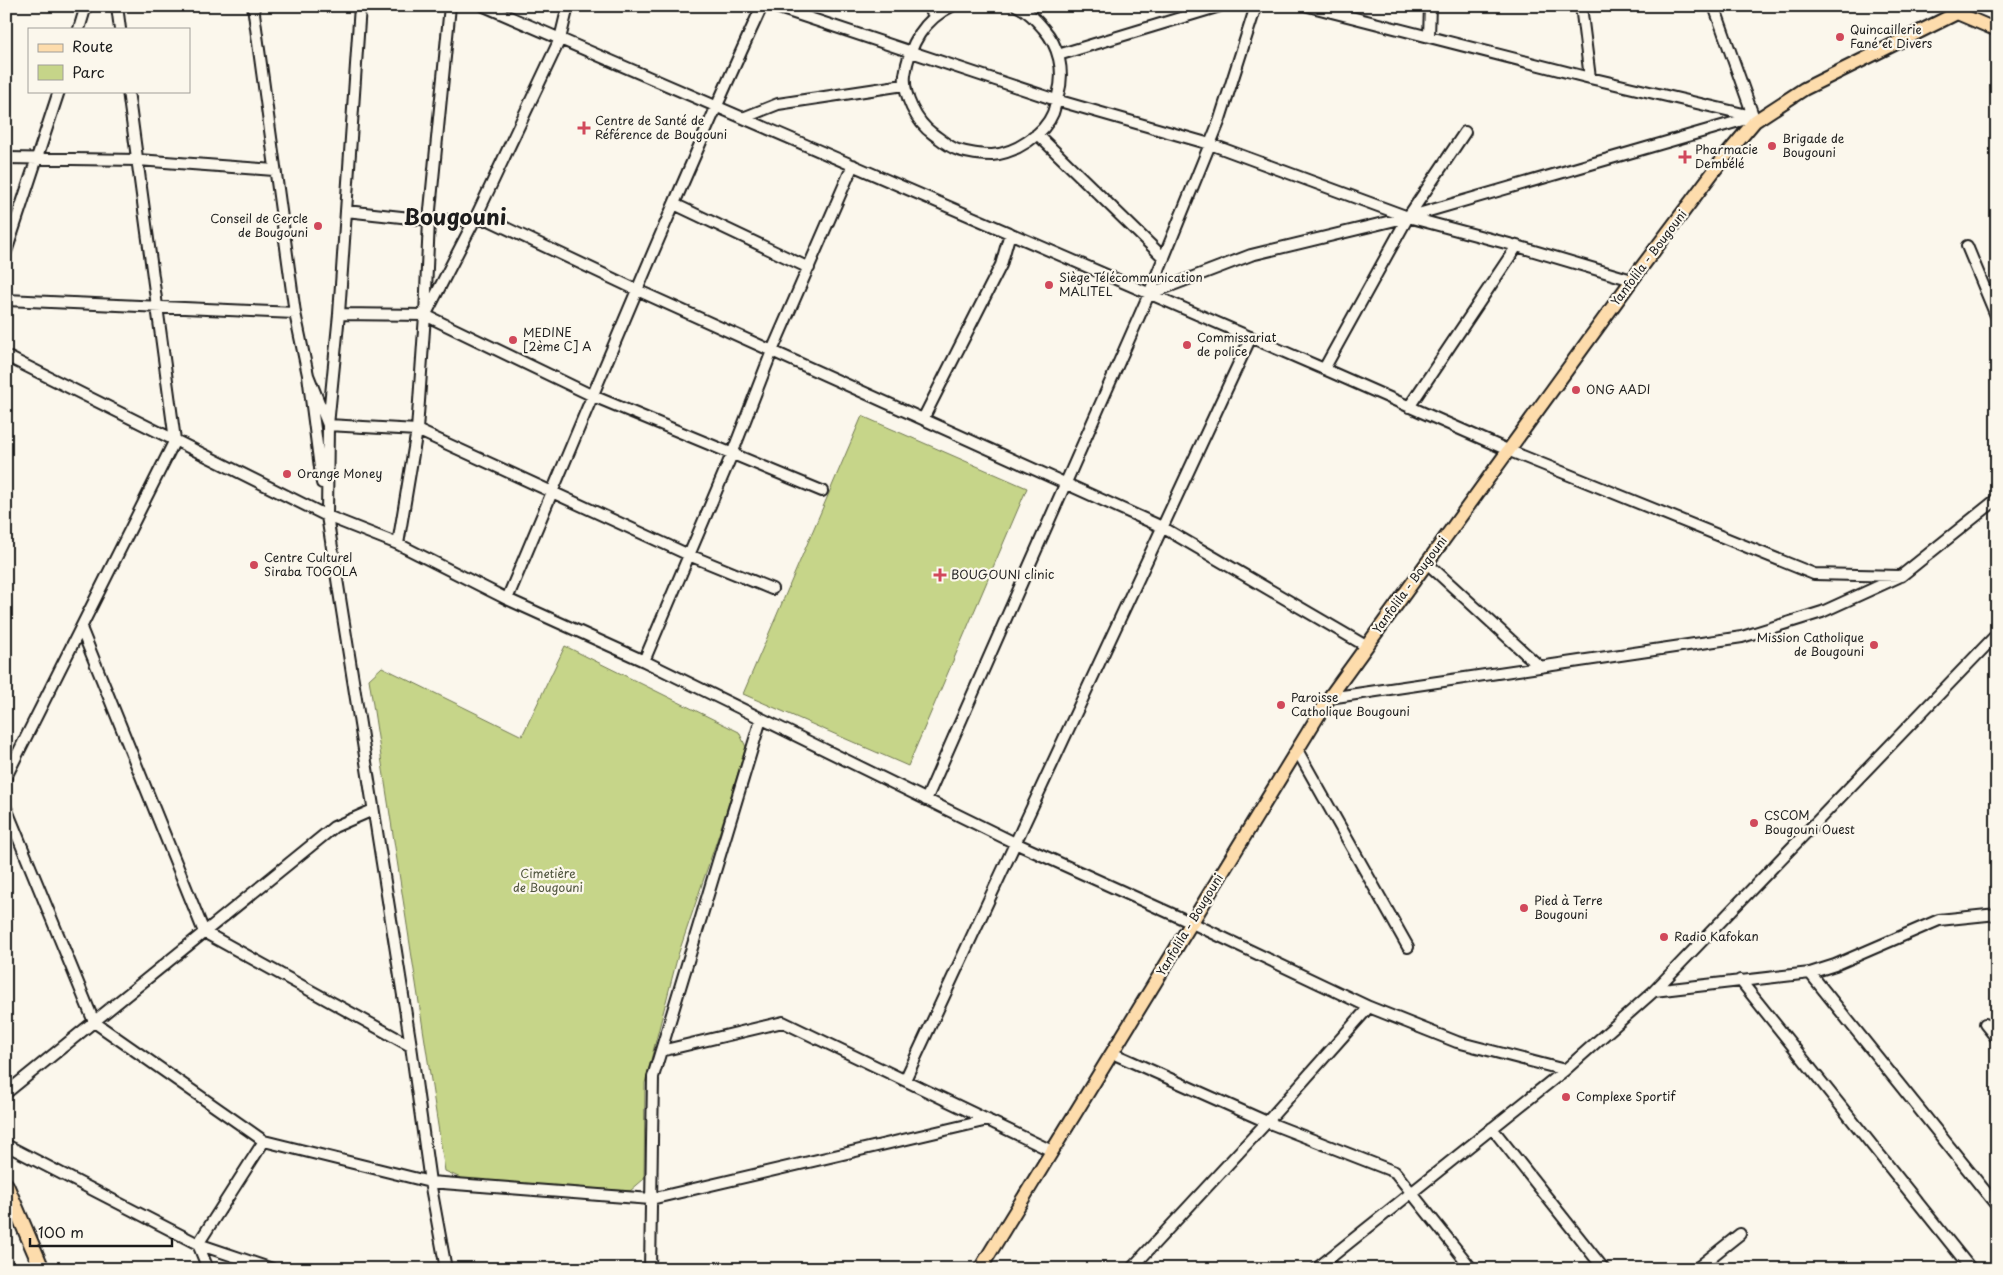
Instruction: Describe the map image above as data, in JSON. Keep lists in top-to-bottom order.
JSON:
{
  "streets": {
    "main road": ["Yanfolila - Bougouni"]
  },
  "districts": ["Bougouni"],
  "parks": ["Cimetière de Bougouni"],
  "places": {
    "other": [
      "Quincaillerie Fané et Divers",
      "Brigade de Bougouni",
      "Conseil de Cercle de Bougouni",
      "Siège Télécommunication MALITEL",
      "MEDINE [2ème C] A",
      "Commissariat de police",
      "ONG AADI",
      "Orange Money",
      "Centre Culturel Siraba TOGOLA",
      "Mission Catholique de Bougouni",
      "Paroisse Catholique Bougouni",
      "CSCOM Bougouni Ouest",
      "Pied à Terre Bougouni",
      "Radio Kafokan",
      "Complexe Sportif"
    ],
    "health": ["Centre de Santé de Référence de Bougouni", "Pharmacie Dembélé", "BOUGOUNI clinic"]
  },
  "legend": ["Route", "Parc"],
  "scale_bar": "100 m"
}
